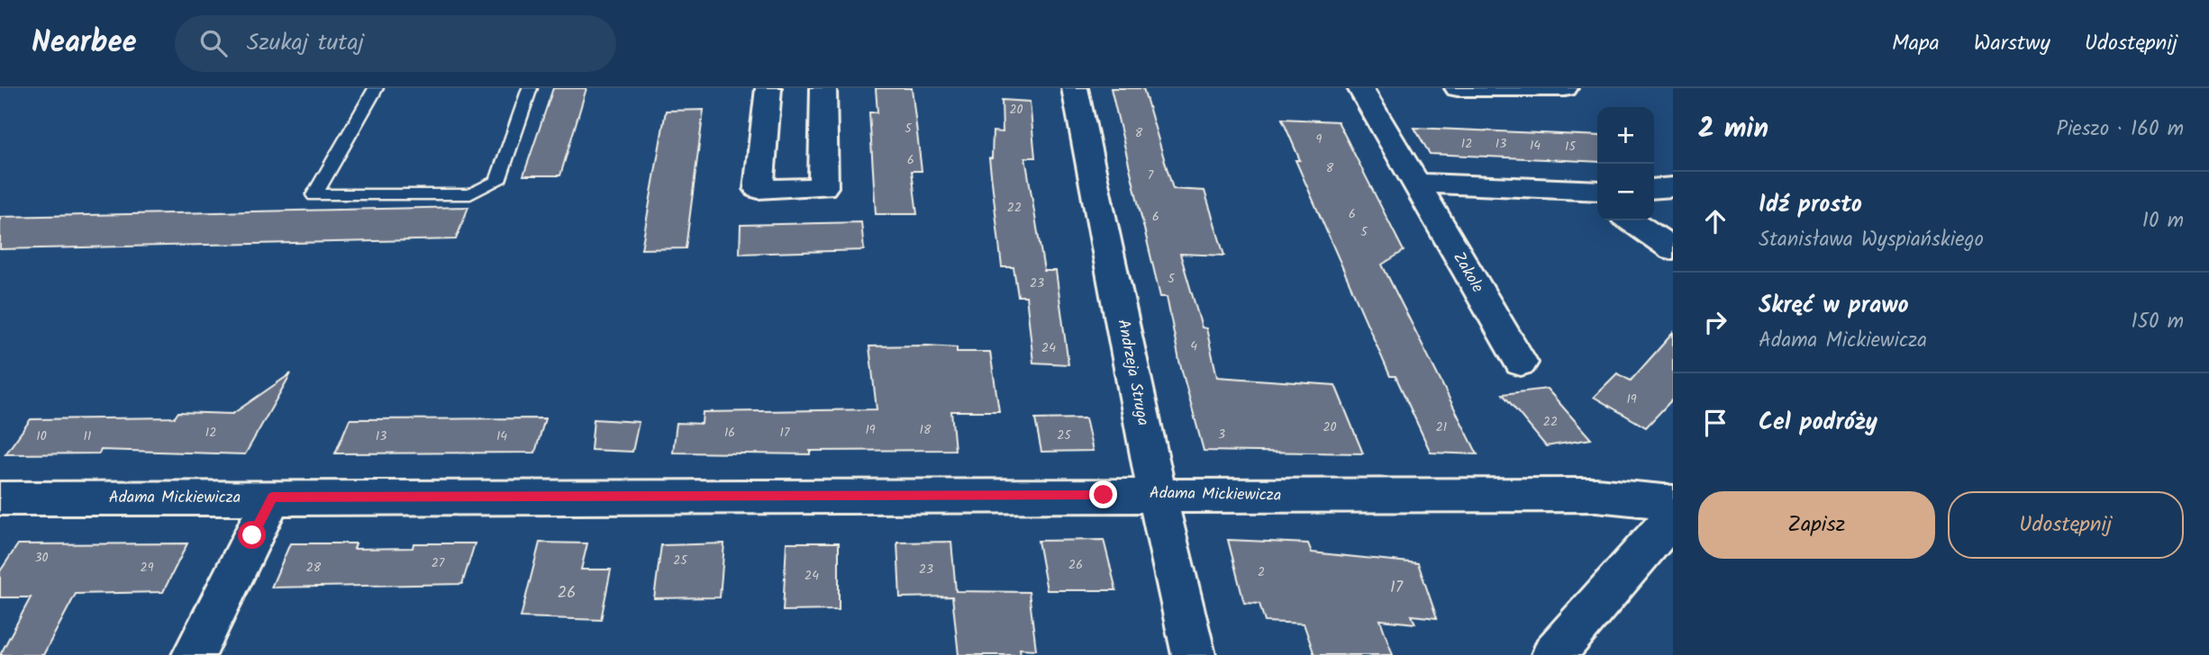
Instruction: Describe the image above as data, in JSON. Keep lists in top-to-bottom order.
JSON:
{
  "streets": {
    "street": ["Zakole", "Andrzeja Struga", "Adama Mickiewicza"]
  },
  "crossings": [
    ["Andrzeja Struga", "Adama Mickiewicza"]
  ],
  "house_numbers": [
    "20",
    "5",
    "8",
    "9",
    "12",
    "13",
    "14",
    "15",
    "6",
    "8",
    "7",
    "22",
    "6",
    "6",
    "5",
    "5",
    "23",
    "4",
    "24",
    "19",
    "22",
    "20",
    "21",
    "19",
    "18",
    "12",
    "16",
    "17",
    "3",
    "25",
    "10",
    "11",
    "13",
    "14",
    "30",
    "25",
    "27",
    "26",
    "29",
    "28",
    "23",
    "2",
    "24",
    "17",
    "26"
  ],
  "page": {
    "header": "Nearbee",
    "search": "Szukaj tutaj",
    "nav": ["Mapa", "Warstwy", "Udostępnij"],
    "heading": ["2 min", "Pieszo · 160 m"],
    "map_buttons": ["+", "−"],
    "list": [
      ["Idź prosto", "Stanisława Wyspiańskiego", "10 m"],
      ["Skręć w prawo", "Adama Mickiewicza", "150 m"],
      "Cel podróży"
    ],
    "buttons": ["Zapisz", "Udostępnij"]
  }
}
